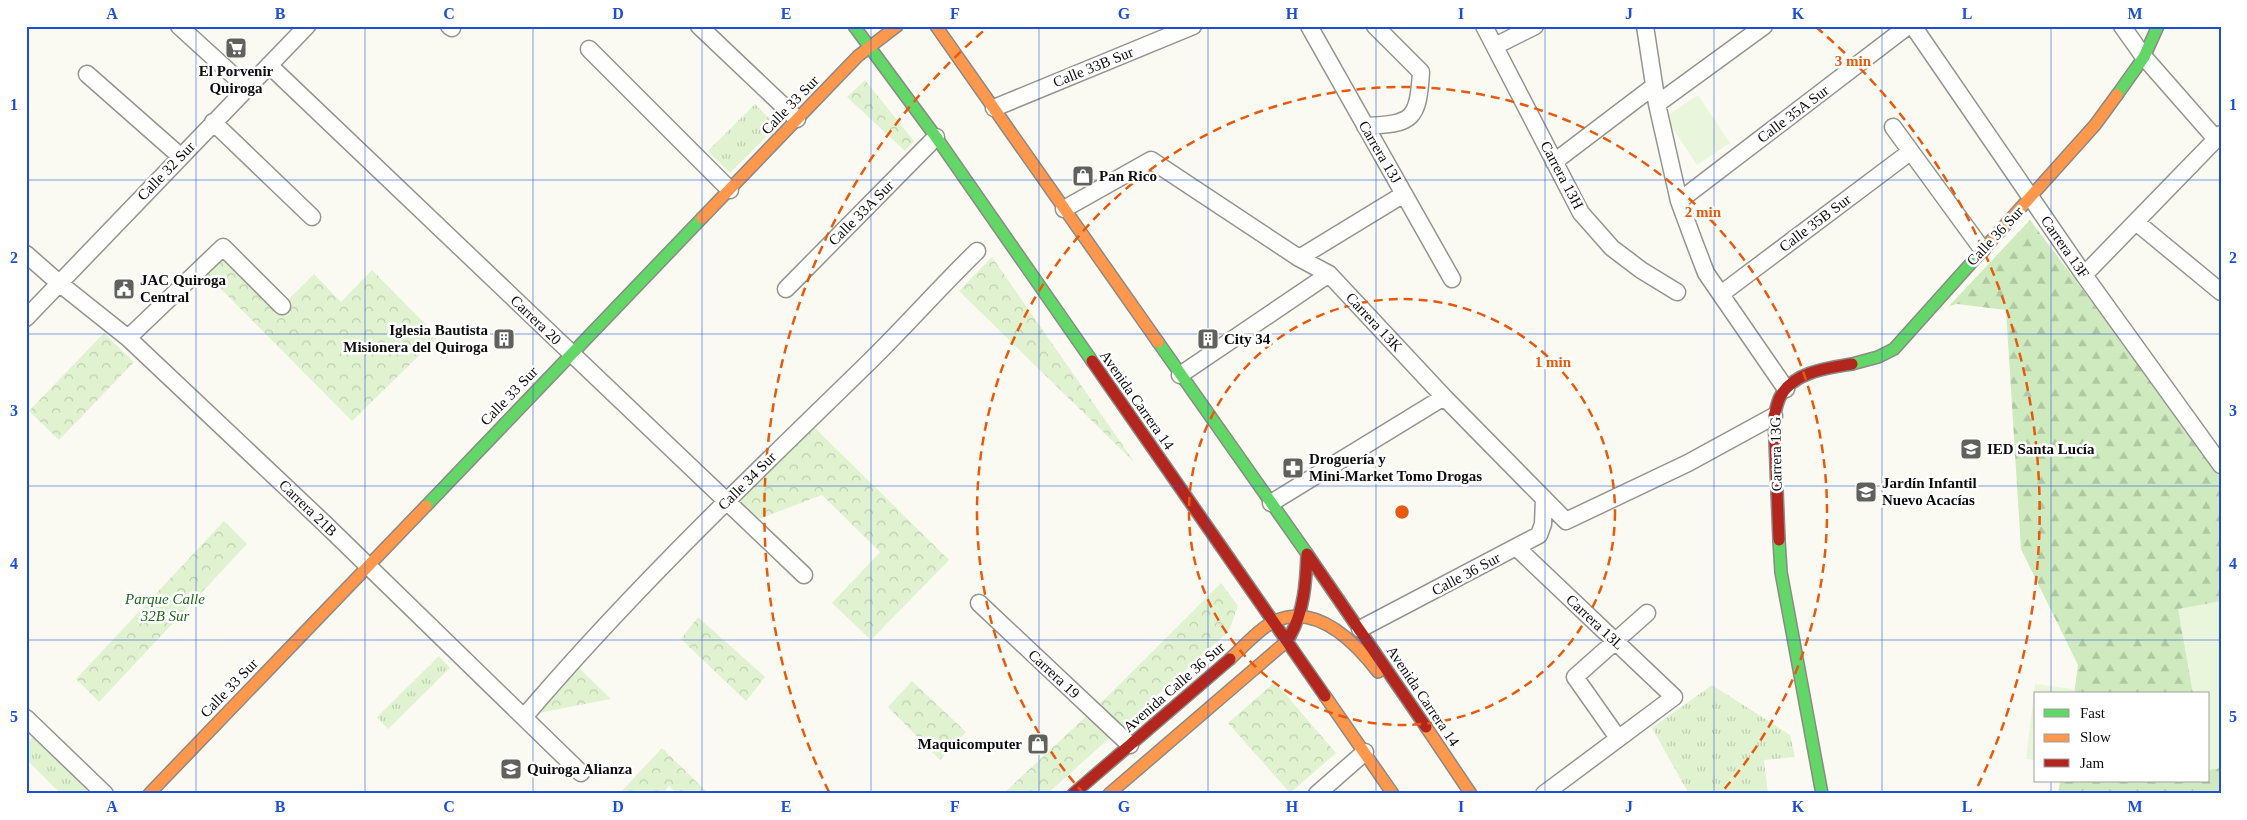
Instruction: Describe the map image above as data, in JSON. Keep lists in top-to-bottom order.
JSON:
{
  "streets": {
    "main road": [
      "Calle 33 Sur",
      "Calle 36 Sur",
      "Avenida Carrera 14",
      "Carrera 13G",
      "Avenida Calle 36 Sur"
    ],
    "street": [
      "Calle 33B Sur",
      "Calle 35A Sur",
      "Carrera 13J",
      "Calle 32 Sur",
      "Carrera 13H",
      "Calle 33A Sur",
      "Calle 35B Sur",
      "Carrera 13F",
      "Carrera 20",
      "Carrera 13K",
      "Calle 34 Sur",
      "Carrera 21B",
      "Carrera 13L",
      "Carrera 19"
    ]
  },
  "crossings": [
    ["Calle 33B Sur", "Avenida Carrera 14"],
    ["Calle 33 Sur", "Carrera 20"],
    ["Calle 33 Sur", "Avenida Carrera 14"],
    ["Calle 33 Sur", "Carrera 21B"],
    ["Calle 32 Sur", "Carrera 20"],
    ["Calle 32 Sur", "Carrera 21B"],
    ["Calle 33A Sur", "Avenida Carrera 14"],
    ["Calle 36 Sur", "Carrera 13F"],
    ["Calle 36 Sur", "Carrera 13K"],
    ["Calle 36 Sur", "Avenida Carrera 14"],
    ["Calle 36 Sur", "Carrera 13G"],
    ["Calle 36 Sur", "Carrera 13L"],
    ["Carrera 20", "Calle 34 Sur"],
    ["Carrera 13K", "Avenida Carrera 14"],
    ["Carrera 13K", "Carrera 13G"],
    ["Avenida Carrera 14", "Avenida Calle 36 Sur"],
    ["Calle 34 Sur", "Carrera 21B"],
    ["Carrera 19", "Avenida Calle 36 Sur"]
  ],
  "parks": ["Parque Calle 32B Sur"],
  "places": {
    "supermarket": ["El Porvenir Quiroga"],
    "shop": ["Pan Rico", "Maquicomputer"],
    "public building": ["JAC Quiroga Central"],
    "building": ["Iglesia Bautista Misionera del Quiroga", "City 34"],
    "school or university": ["IED Santa Lucía", "Jardín Infantil Nuevo Acacías", "Quiroga Alianza"],
    "pharmacy": ["Droguería y Mini-Market Tomo Drogas"]
  },
  "legend": ["Fast", "Slow", "Jam"],
  "grid": {
    "columns": [
      "A",
      "B",
      "C",
      "D",
      "E",
      "F",
      "G",
      "H",
      "I",
      "J",
      "K",
      "L",
      "M"
    ],
    "rows": [
      "1",
      "2",
      "3",
      "4",
      "5"
    ]
  },
  "rings": ["3 min", "2 min", "1 min"]
}
